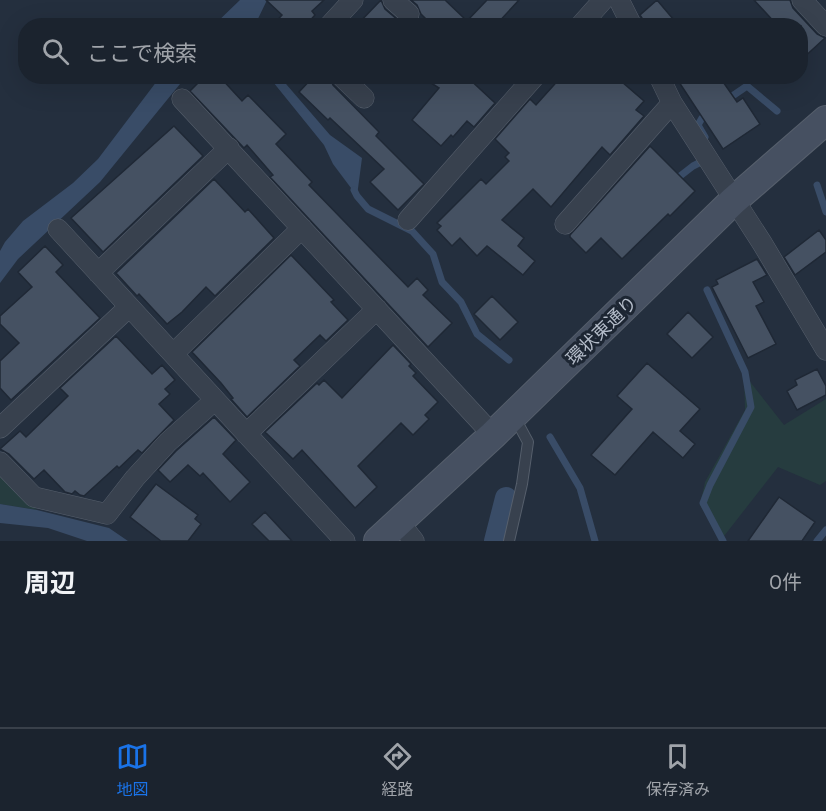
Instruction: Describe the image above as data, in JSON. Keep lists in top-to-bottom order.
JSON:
{
  "streets": {
    "main road": ["環状東通り"]
  },
  "page": {
    "search": "ここで検索",
    "heading": ["周辺", "0件"],
    "nav": ["地図", "経路", "保存済み"]
  }
}
